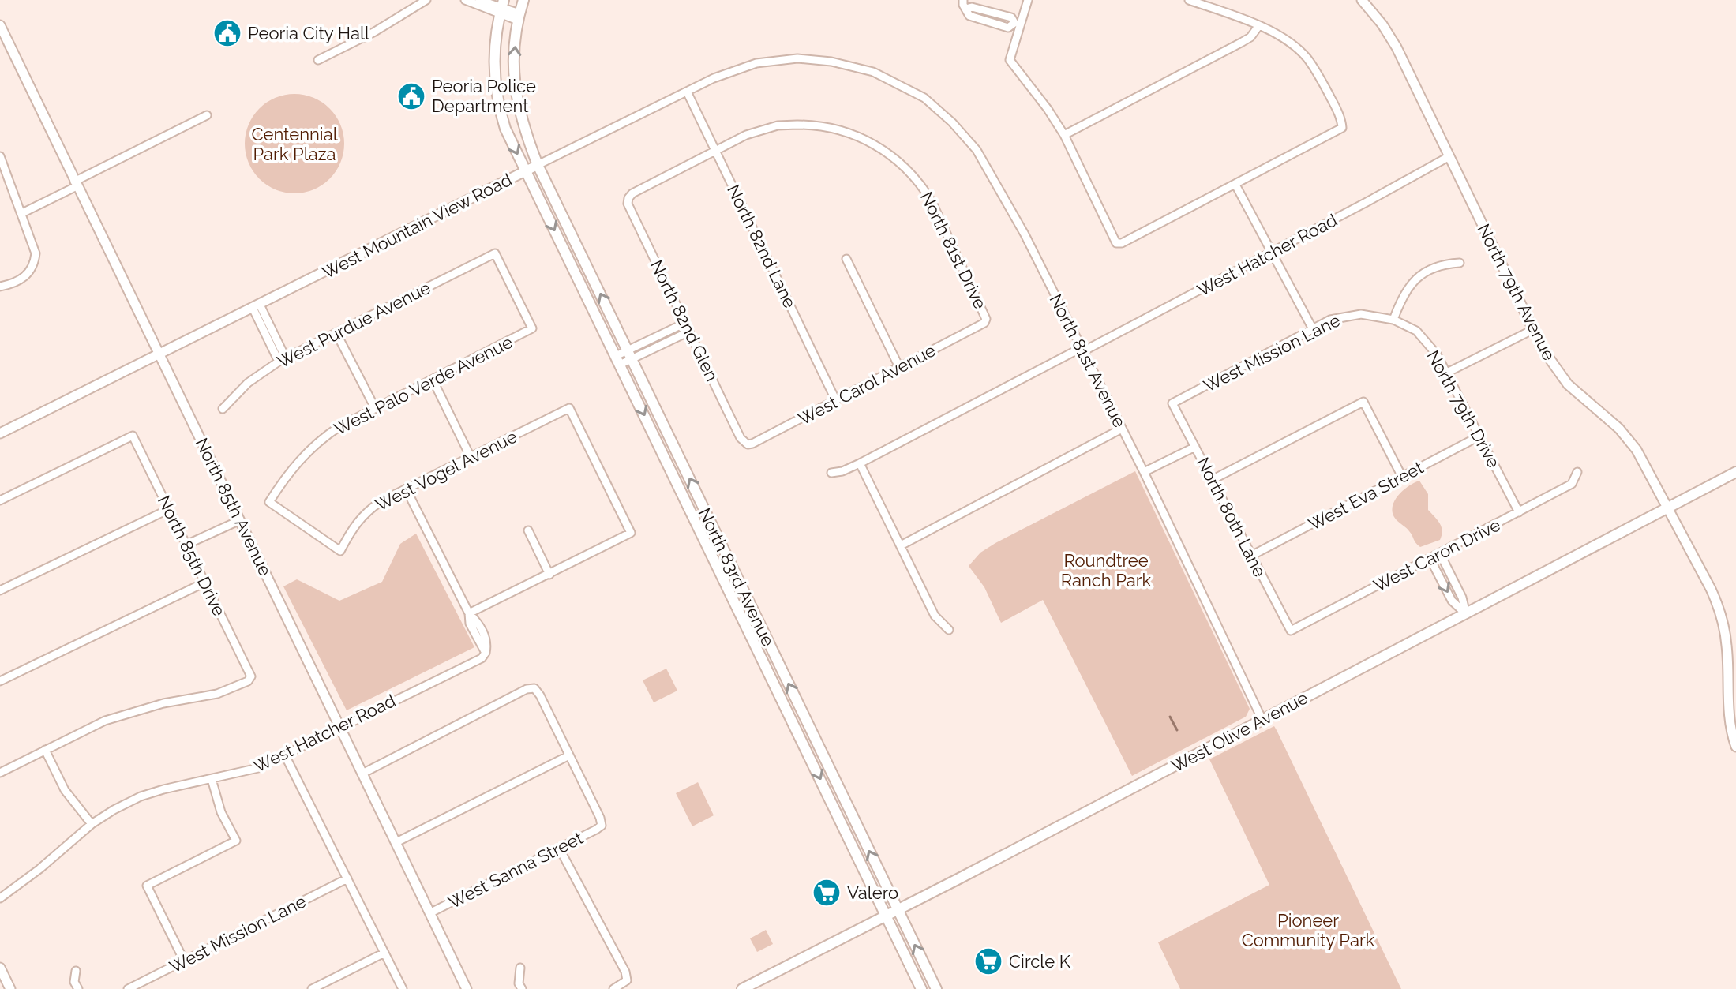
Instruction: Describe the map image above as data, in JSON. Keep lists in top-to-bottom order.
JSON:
{
  "streets": {
    "main road": ["North 83rd Avenue", "West Olive Avenue"],
    "street": [
      "West Mountain View Road",
      "North 82nd Lane",
      "North 81st Drive",
      "West Hatcher Road",
      "North 79th Avenue",
      "North 82nd Glen",
      "West Purdue Avenue",
      "West Mission Lane",
      "North 81st Avenue",
      "West Carol Avenue",
      "West Palo Verde Avenue",
      "North 79th Drive",
      "West Vogel Avenue",
      "West Eva Street",
      "North 85th Avenue",
      "North 80th Lane",
      "West Caron Drive",
      "North 85th Drive",
      "West Sanna Street"
    ]
  },
  "crossings": [
    ["West Mountain View Road", "North 82nd Lane"],
    ["West Mountain View Road", "North 81st Avenue"],
    ["West Mountain View Road", "North 85th Avenue"],
    ["West Mountain View Road", "North 83rd Avenue"],
    ["North 82nd Lane", "North 81st Drive"],
    ["North 82nd Lane", "North 82nd Glen"],
    ["North 82nd Lane", "West Carol Avenue"],
    ["North 81st Drive", "North 82nd Glen"],
    ["North 81st Drive", "West Carol Avenue"],
    ["West Hatcher Road", "North 79th Avenue"],
    ["West Hatcher Road", "North 81st Avenue"],
    ["West Hatcher Road", "North 85th Avenue"],
    ["North 79th Avenue", "West Olive Avenue"],
    ["North 82nd Glen", "West Carol Avenue"],
    ["West Purdue Avenue", "West Palo Verde Avenue"],
    ["West Mission Lane", "North 79th Drive"],
    ["West Mission Lane", "North 80th Lane"],
    ["North 81st Avenue", "West Olive Avenue"],
    ["West Palo Verde Avenue", "West Vogel Avenue"],
    ["North 79th Drive", "West Eva Street"],
    ["North 79th Drive", "West Caron Drive"],
    ["West Eva Street", "North 80th Lane"],
    ["North 85th Avenue", "West Sanna Street"],
    ["North 80th Lane", "West Caron Drive"],
    ["North 83rd Avenue", "West Olive Avenue"]
  ],
  "parks": ["Centennial Park Plaza", "Roundtree Ranch Park", "Pioneer Community Park"],
  "places": {
    "public building": ["Peoria City Hall", "Peoria Police Department"],
    "supermarket": ["Valero", "Circle K"]
  }
}
